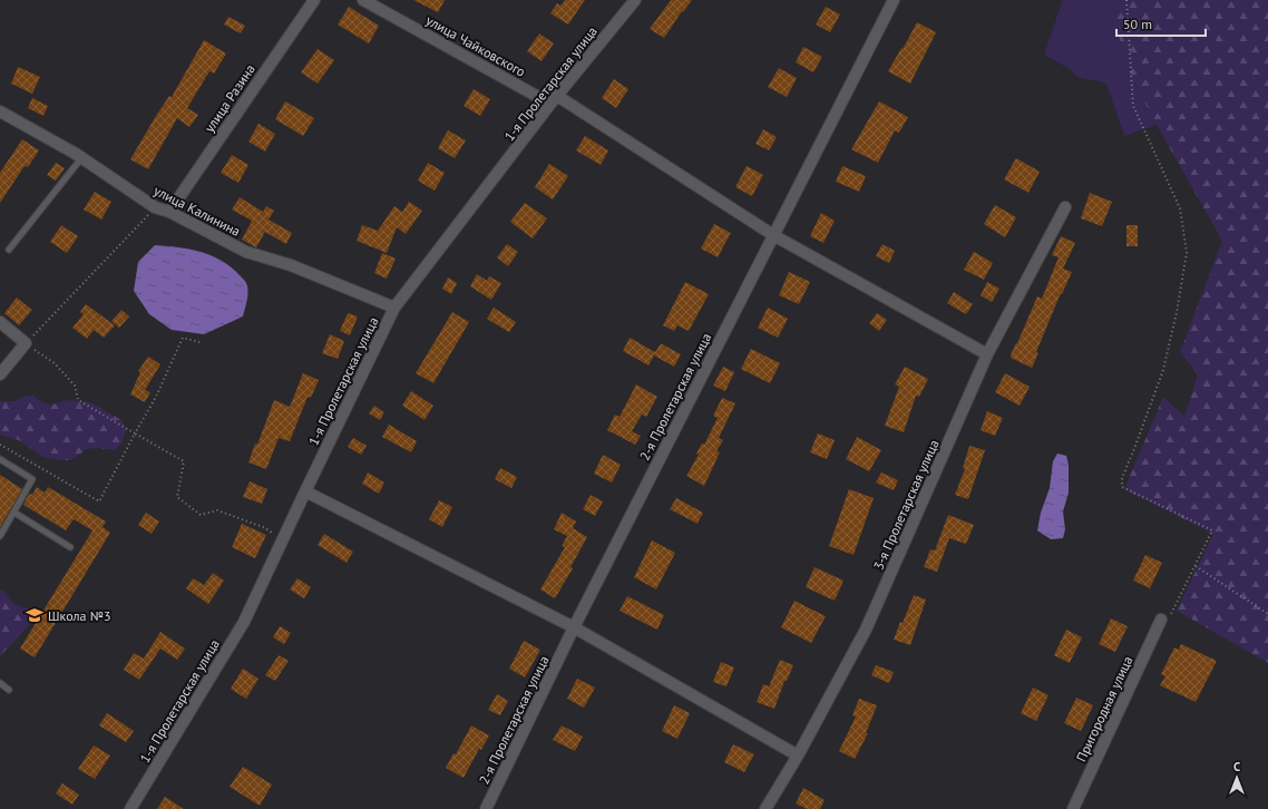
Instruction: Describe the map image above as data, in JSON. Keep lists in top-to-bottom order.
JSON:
{
  "streets": {
    "street": [
      "улица Чайковского",
      "1-я Пролетарская улица",
      "улица Разина",
      "улица Калинина",
      "2-я Пролетарская улица",
      "3-я Пролетарская улица",
      "Пригородная улица"
    ]
  },
  "crossings": [
    ["улица Чайковского", "1-я Пролетарская улица"],
    ["улица Чайковского", "2-я Пролетарская улица"],
    ["улица Чайковского", "3-я Пролетарская улица"],
    ["1-я Пролетарская улица", "улица Калинина"],
    ["улица Разина", "улица Калинина"]
  ],
  "places": {
    "school or university": ["Школа №3"]
  },
  "scale_bar": "50 m",
  "north": "top"
}
